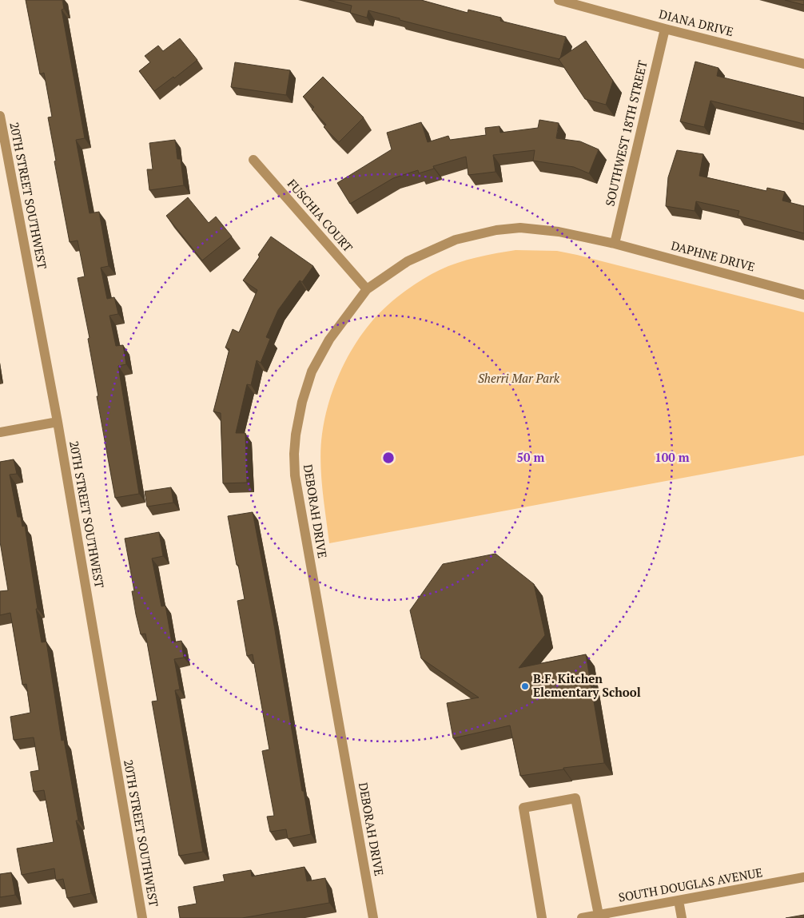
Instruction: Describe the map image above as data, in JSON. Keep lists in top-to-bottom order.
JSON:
{
  "streets": {
    "street": [
      "DIANA DRIVE",
      "SOUTHWEST 18TH STREET",
      "20TH STREET SOUTHWEST",
      "FUSCHIA COURT",
      "DAPHNE DRIVE",
      "DEBORAH DRIVE",
      "SOUTH DOUGLAS AVENUE"
    ]
  },
  "crossings": [
    ["DIANA DRIVE", "SOUTHWEST 18TH STREET"],
    ["SOUTHWEST 18TH STREET", "DAPHNE DRIVE"],
    ["SOUTHWEST 18TH STREET", "DEBORAH DRIVE"],
    ["FUSCHIA COURT", "DEBORAH DRIVE"],
    ["DAPHNE DRIVE", "DEBORAH DRIVE"]
  ],
  "parks": ["Sherri Mar Park"],
  "places": ["B.F. Kitchen Elementary School"],
  "rings": ["50 m", "100 m"]
}
